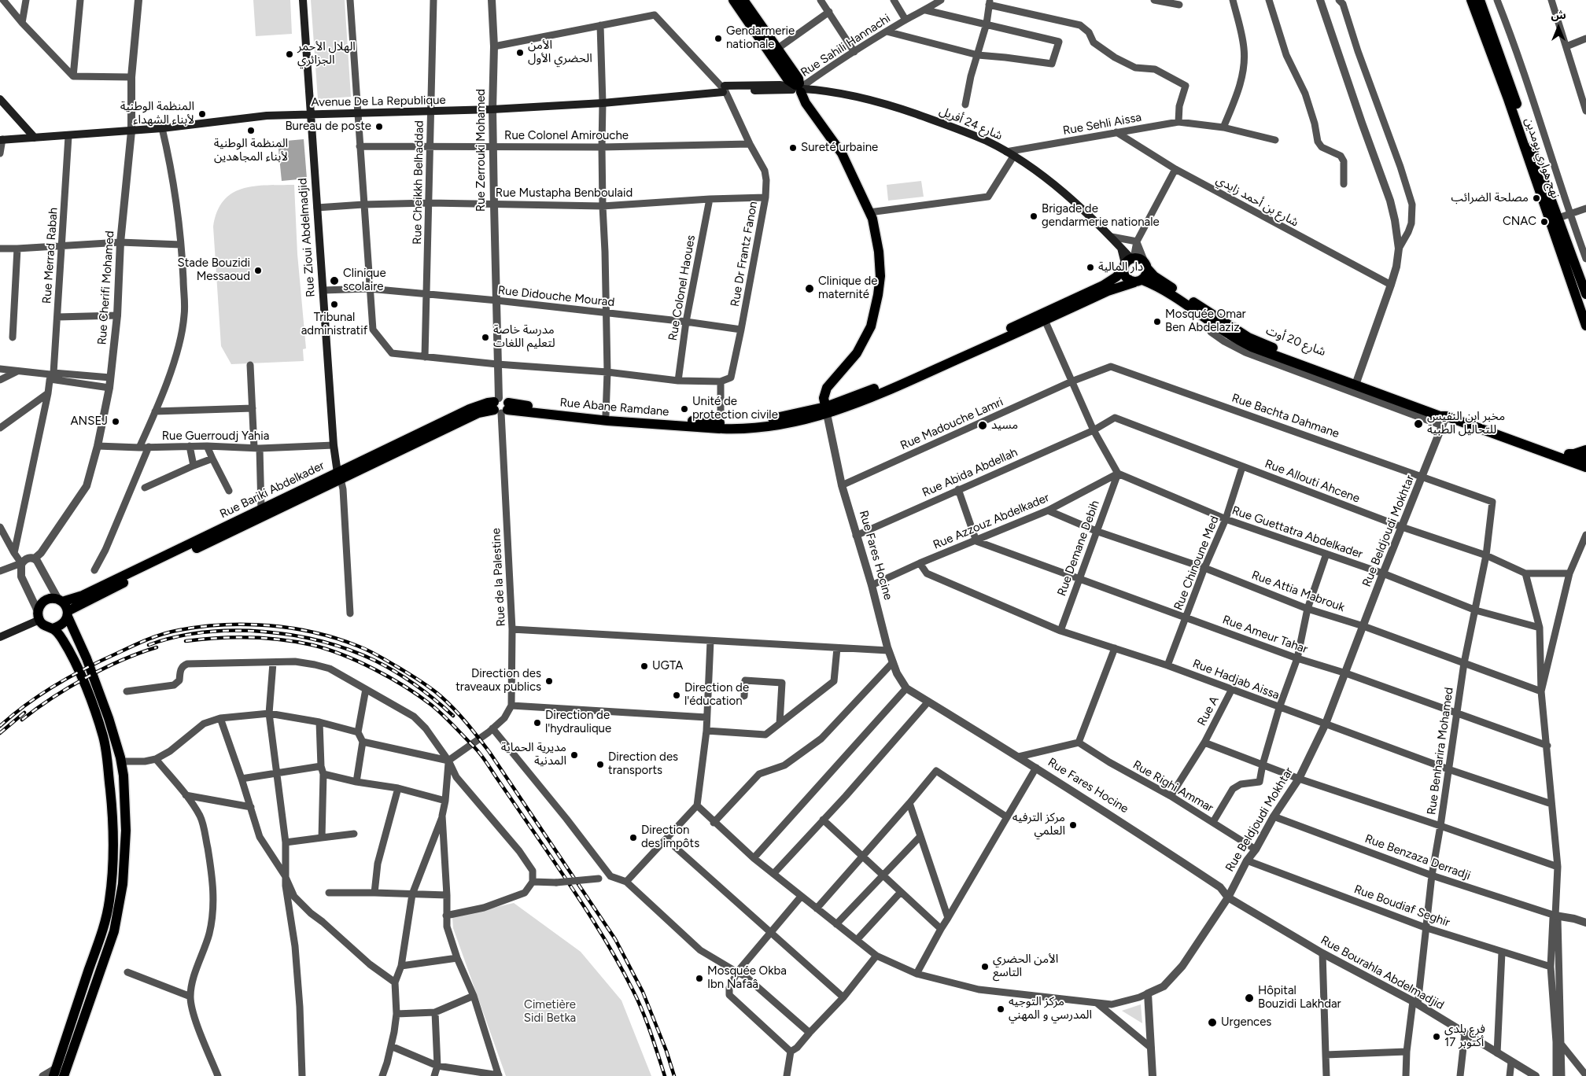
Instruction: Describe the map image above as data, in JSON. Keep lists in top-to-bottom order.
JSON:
{
  "streets": {
    "main road": [
      "Avenue De La Republique",
      "شارع 24 أفريل",
      "نهج هواري بومدين",
      "Rue Zioui Abdelmadjid",
      "شارع 20 أوت",
      "Rue Abane Ramdane",
      "Rue Bariki Abdelkader",
      "Rue Fares Hocine"
    ],
    "street": [
      "Rue Sahili Hannachi",
      "Rue Sehli Aissa",
      "Rue Colonel Amirouche",
      "Rue Zerrouki Mohamed",
      "Rue Cheikkh Belhaddad",
      "Rue Mustapha Benboulaid",
      "شارع بن أحمد زايدي",
      "Rue Dr Frantz Fanon",
      "Rue Merrad Rabah",
      "Rue Cherifi Mohamed",
      "Rue Colonel Haoues",
      "Rue Didouche Mourad",
      "Rue Bachta Dahmane",
      "Rue Madouche Lamri",
      "Rue Guerroudj Yahia",
      "Rue Abida Abdellah",
      "Rue Allouti Ahcene",
      "Rue Azzouz Abdelkader",
      "Rue Beldjoudi Mokhtar",
      "Rue Guettatra Abdelkader",
      "Rue Demane Debih",
      "Rue Chinoune Med",
      "Rue de la Palestine",
      "Rue Attia Mabrouk",
      "Rue Ameur Tahar",
      "Rue Hadjab Aissa",
      "Rue A",
      "Rue Benharira Mohamed",
      "Rue Righi Ammar",
      "Rue Benzaza Derradji",
      "Rue Boudiaf Seghir",
      "Rue Bourahla Abdelmadjid"
    ]
  },
  "crossings": [
    ["Rue Sahili Hannachi", "شارع 24 أفريل"],
    ["Rue Sahili Hannachi", "Rue Fares Hocine"],
    ["Avenue De La Republique", "شارع 24 أفريل"],
    ["Avenue De La Republique", "Rue Zerrouki Mohamed"],
    ["Avenue De La Republique", "Rue Cheikkh Belhaddad"],
    ["Avenue De La Republique", "Rue Zioui Abdelmadjid"],
    ["Avenue De La Republique", "Rue Dr Frantz Fanon"],
    ["Avenue De La Republique", "Rue Merrad Rabah"],
    ["Avenue De La Republique", "Rue Cherifi Mohamed"],
    ["شارع 24 أفريل", "Rue Sehli Aissa"],
    ["شارع 24 أفريل", "Rue Dr Frantz Fanon"],
    ["شارع 24 أفريل", "شارع 20 أوت"],
    ["شارع 24 أفريل", "Rue Fares Hocine"],
    ["Rue Sehli Aissa", "شارع بن أحمد زايدي"],
    ["Rue Colonel Amirouche", "Rue Zerrouki Mohamed"],
    ["Rue Colonel Amirouche", "Rue Cheikkh Belhaddad"],
    ["Rue Colonel Amirouche", "Rue Dr Frantz Fanon"],
    ["Rue Zerrouki Mohamed", "Rue Mustapha Benboulaid"],
    ["Rue Zerrouki Mohamed", "Rue Didouche Mourad"],
    ["Rue Zerrouki Mohamed", "Rue Abane Ramdane"],
    ["Rue Zerrouki Mohamed", "Rue Bariki Abdelkader"],
    ["Rue Zerrouki Mohamed", "Rue de la Palestine"],
    ["Rue Cheikkh Belhaddad", "Rue Mustapha Benboulaid"],
    ["Rue Cheikkh Belhaddad", "Rue Didouche Mourad"],
    ["Rue Mustapha Benboulaid", "Rue Zioui Abdelmadjid"],
    ["Rue Mustapha Benboulaid", "Rue Dr Frantz Fanon"],
    ["Rue Mustapha Benboulaid", "Rue Colonel Haoues"],
    ["Rue Zioui Abdelmadjid", "Rue Didouche Mourad"],
    ["Rue Zioui Abdelmadjid", "Rue Guerroudj Yahia"],
    ["Rue Zioui Abdelmadjid", "Rue Bariki Abdelkader"],
    ["Rue Dr Frantz Fanon", "Rue Didouche Mourad"],
    ["Rue Cherifi Mohamed", "Rue Guerroudj Yahia"],
    ["Rue Colonel Haoues", "Rue Didouche Mourad"],
    ["شارع 20 أوت", "Rue Beldjoudi Mokhtar"],
    ["Rue Abane Ramdane", "Rue Bariki Abdelkader"],
    ["Rue Abane Ramdane", "Rue Fares Hocine"],
    ["Rue Abane Ramdane", "Rue de la Palestine"],
    ["Rue Bachta Dahmane", "Rue Madouche Lamri"],
    ["Rue Bachta Dahmane", "Rue Beldjoudi Mokhtar"],
    ["Rue Bachta Dahmane", "Rue Benharira Mohamed"],
    ["Rue Madouche Lamri", "Rue Fares Hocine"],
    ["Rue Abida Abdellah", "Rue Allouti Ahcene"],
    ["Rue Abida Abdellah", "Rue Fares Hocine"],
    ["Rue Allouti Ahcene", "Rue Beldjoudi Mokhtar"],
    ["Rue Allouti Ahcene", "Rue Chinoune Med"],
    ["Rue Allouti Ahcene", "Rue Benharira Mohamed"],
    ["Rue Bariki Abdelkader", "Rue de la Palestine"],
    ["Rue Azzouz Abdelkader", "Rue Guettatra Abdelkader"],
    ["Rue Azzouz Abdelkader", "Rue Demane Debih"],
    ["Rue Azzouz Abdelkader", "Rue Fares Hocine"],
    ["Rue Azzouz Abdelkader", "Rue Attia Mabrouk"],
    ["Rue Azzouz Abdelkader", "Rue Ameur Tahar"],
    ["Rue Azzouz Abdelkader", "Rue Hadjab Aissa"],
    ["Rue Beldjoudi Mokhtar", "Rue Guettatra Abdelkader"],
    ["Rue Beldjoudi Mokhtar", "Rue Attia Mabrouk"],
    ["Rue Beldjoudi Mokhtar", "Rue Ameur Tahar"],
    ["Rue Beldjoudi Mokhtar", "Rue Hadjab Aissa"],
    ["Rue Beldjoudi Mokhtar", "Rue Righi Ammar"],
    ["Rue Beldjoudi Mokhtar", "Rue Benzaza Derradji"],
    ["Rue Beldjoudi Mokhtar", "Rue Boudiaf Seghir"],
    ["Rue Beldjoudi Mokhtar", "Rue Bourahla Abdelmadjid"],
    ["Rue Guettatra Abdelkader", "Rue Demane Debih"],
    ["Rue Guettatra Abdelkader", "Rue Chinoune Med"],
    ["Rue Guettatra Abdelkader", "Rue Benharira Mohamed"],
    ["Rue Demane Debih", "Rue Attia Mabrouk"],
    ["Rue Demane Debih", "Rue Ameur Tahar"],
    ["Rue Demane Debih", "Rue Hadjab Aissa"],
    ["Rue Fares Hocine", "Rue Bourahla Abdelmadjid"],
    ["Rue Chinoune Med", "Rue Attia Mabrouk"],
    ["Rue Chinoune Med", "Rue Ameur Tahar"],
    ["Rue Chinoune Med", "Rue Hadjab Aissa"],
    ["Rue Attia Mabrouk", "Rue Benharira Mohamed"],
    ["Rue Ameur Tahar", "Rue Benharira Mohamed"],
    ["Rue Hadjab Aissa", "Rue A"],
    ["Rue Hadjab Aissa", "Rue Benharira Mohamed"],
    ["Rue A", "Rue Righi Ammar"],
    ["Rue Benharira Mohamed", "Rue Benzaza Derradji"],
    ["Rue Benharira Mohamed", "Rue Boudiaf Seghir"],
    ["Rue Benharira Mohamed", "Rue Bourahla Abdelmadjid"]
  ],
  "parks": ["Cimetière Sidi Betka"],
  "places": [
    "Gendarmerie nationale",
    "الأمن الحضري الأول",
    "الهلال الأحمر الجزائري",
    "المنظمة الوطنية لأبناء الشهداء",
    "Bureau de poste",
    "المنظمة الوطنية لأبناء المجاهدين",
    "Sureté urbaine",
    "مصلحة الضرائب",
    "Brigade de gendarmerie nationale",
    "CNAC",
    "دار المالية",
    "Stade Bouzidi Messaoud",
    "Clinique scolaire",
    "Clinique de maternité",
    "Tribunal administratif",
    "Mosquée Omar Ben Abdelaziz",
    "مدرسة خاصة لتعليم اللغات",
    "Unité de protection civile",
    "ANSEJ",
    "مخبر ابن النفيس للتحاليل الطبية",
    "مسيد",
    "UGTA",
    "Direction des traveaux publics",
    "Direction de l'éducation",
    "Direction de l'hydraulique",
    "مديرية الحماية المدنية",
    "Direction des transports",
    "مركز الترفيه العلمي",
    "Direction des impôts",
    "الأمن الحضري التاسع",
    "Mosquée Okba Ibn Nafaâ",
    "Hôpital Bouzidi Lakhdar",
    "مركز التوجيه المدرسي و المهني",
    "Urgences",
    "فرع بلدي 17 أكتوبر"
  ],
  "north": "top"
}
